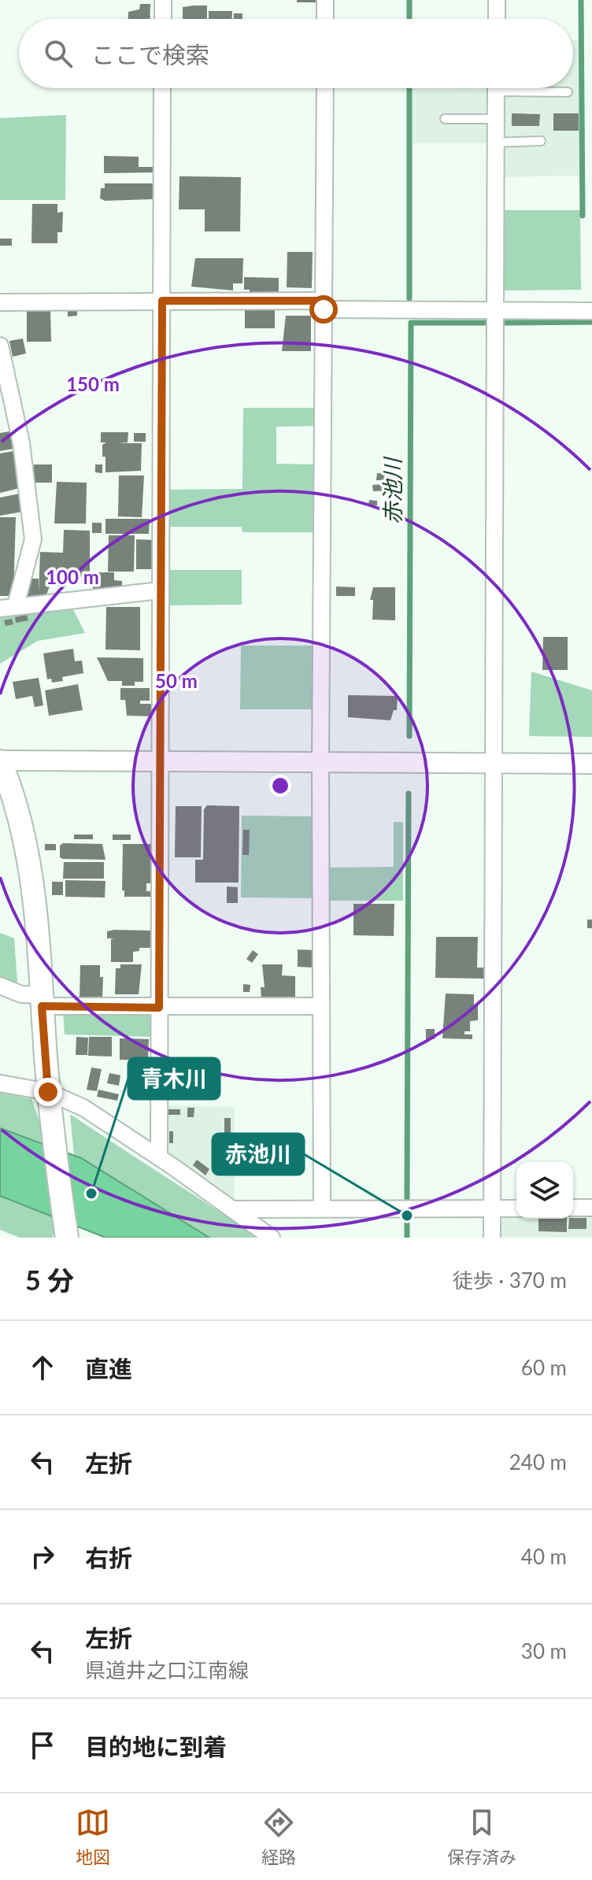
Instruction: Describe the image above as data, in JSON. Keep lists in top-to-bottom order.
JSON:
{
  "water": ["赤池川"],
  "places": ["青木川", "赤池川"],
  "page": {
    "search": "ここで検索",
    "heading": ["5 分", "徒歩 · 370 m"],
    "list": [
      ["直進", "60 m"],
      ["左折", "240 m"],
      ["右折", "40 m"],
      ["左折", "県道井之口江南線", "30 m"],
      "目的地に到着"
    ],
    "nav": ["地図", "経路", "保存済み"]
  },
  "rings": ["150 m", "100 m", "50 m"]
}
